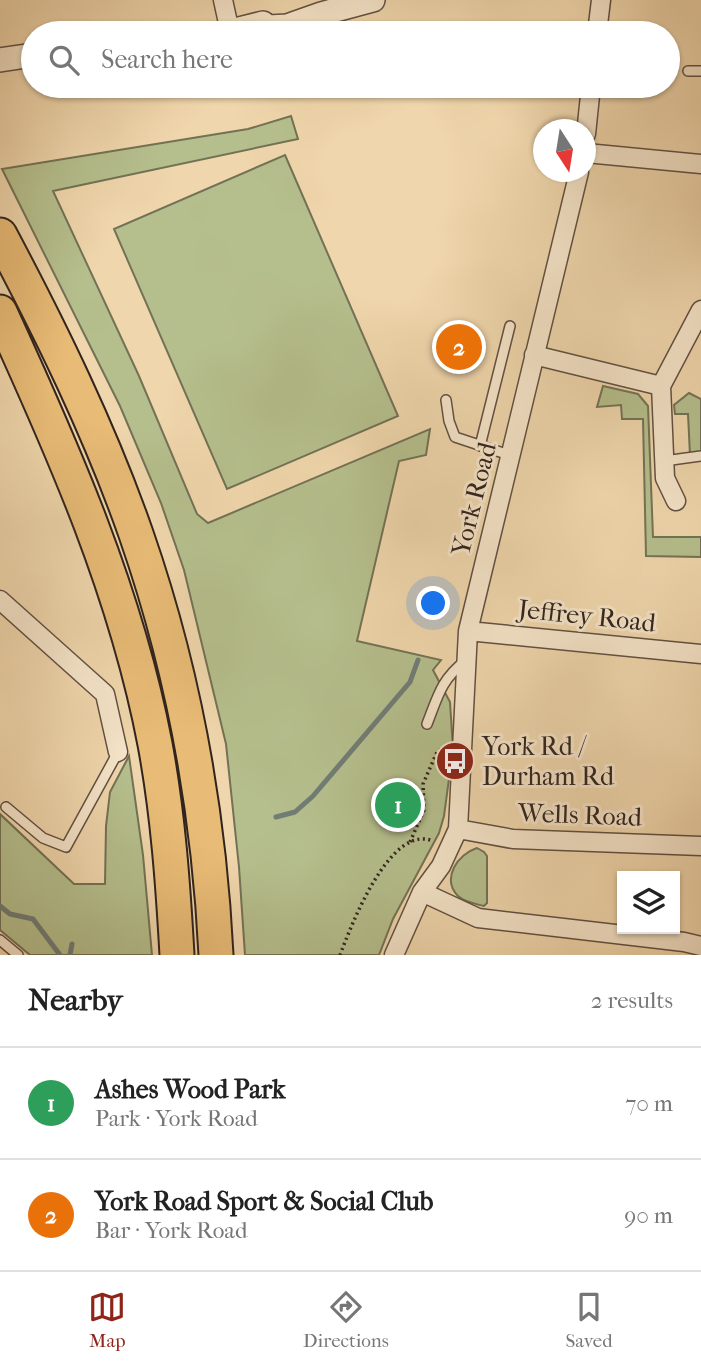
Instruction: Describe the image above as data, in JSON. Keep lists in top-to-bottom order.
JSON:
{
  "streets": {
    "street": ["York Road", "Jeffrey Road", "Wells Road"]
  },
  "crossings": [
    ["York Road", "Jeffrey Road"],
    ["York Road", "Wells Road"]
  ],
  "places": {
    "bus stop": ["York Rd / Durham Rd"]
  },
  "north": "bottom",
  "page": {
    "search": "Search here",
    "pins": ["2", "1"],
    "heading": ["Nearby", "2 results"],
    "list": [
      {
        "mark": "1",
        "name": "Ashes Wood Park",
        "note": "Park · York Road",
        "value": "70 m"
      },
      {
        "mark": "2",
        "name": "York Road Sport & Social Club",
        "note": "Bar · York Road",
        "value": "90 m"
      }
    ],
    "nav": ["Map", "Directions", "Saved"]
  }
}
